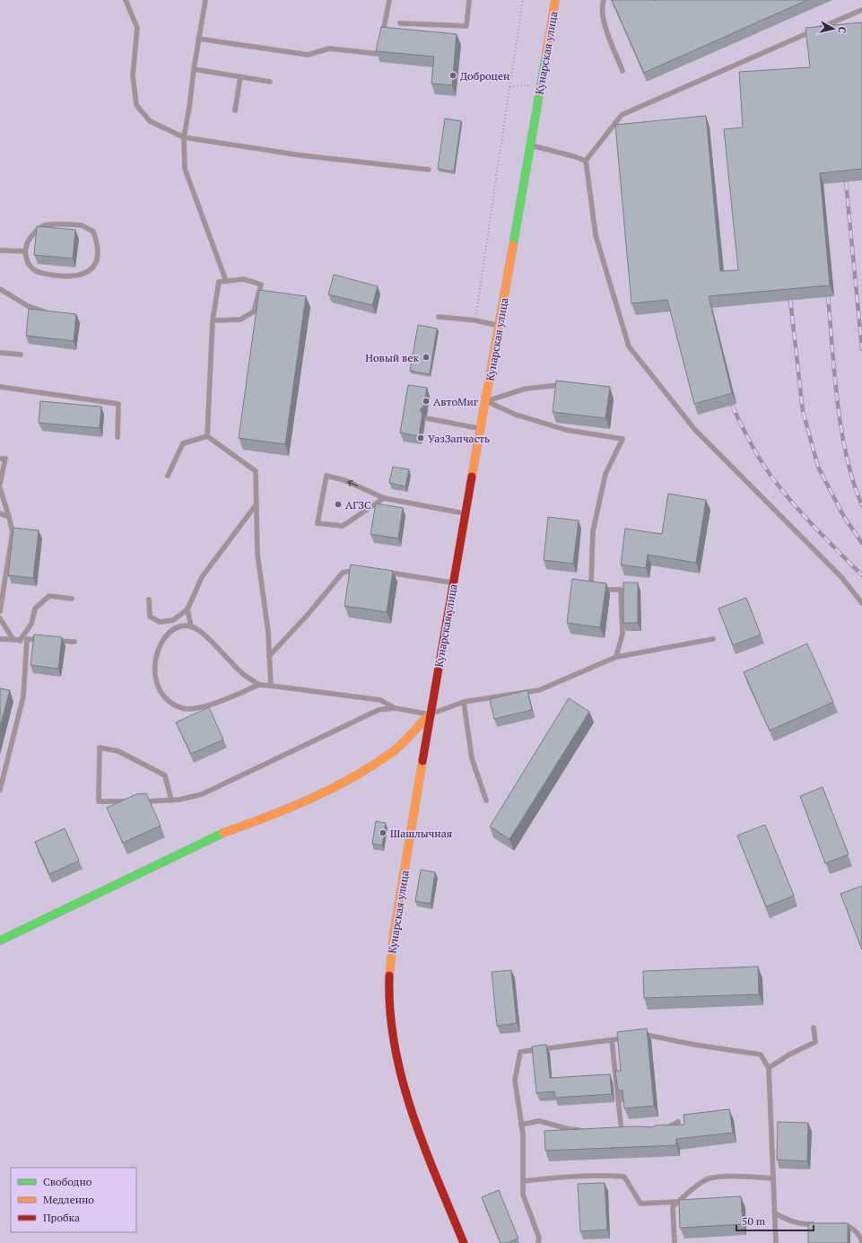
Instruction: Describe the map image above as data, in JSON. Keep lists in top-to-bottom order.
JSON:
{
  "streets": {
    "main road": ["Кунарская улица"]
  },
  "places": [
    "Доброцен",
    "Новый век",
    "АвтоМиг",
    "УазЗапчасть",
    "АГЗС",
    "Шашлычная"
  ],
  "legend": ["Свободно", "Медленно", "Пробка"],
  "scale_bar": "50 m",
  "north": "right"
}
